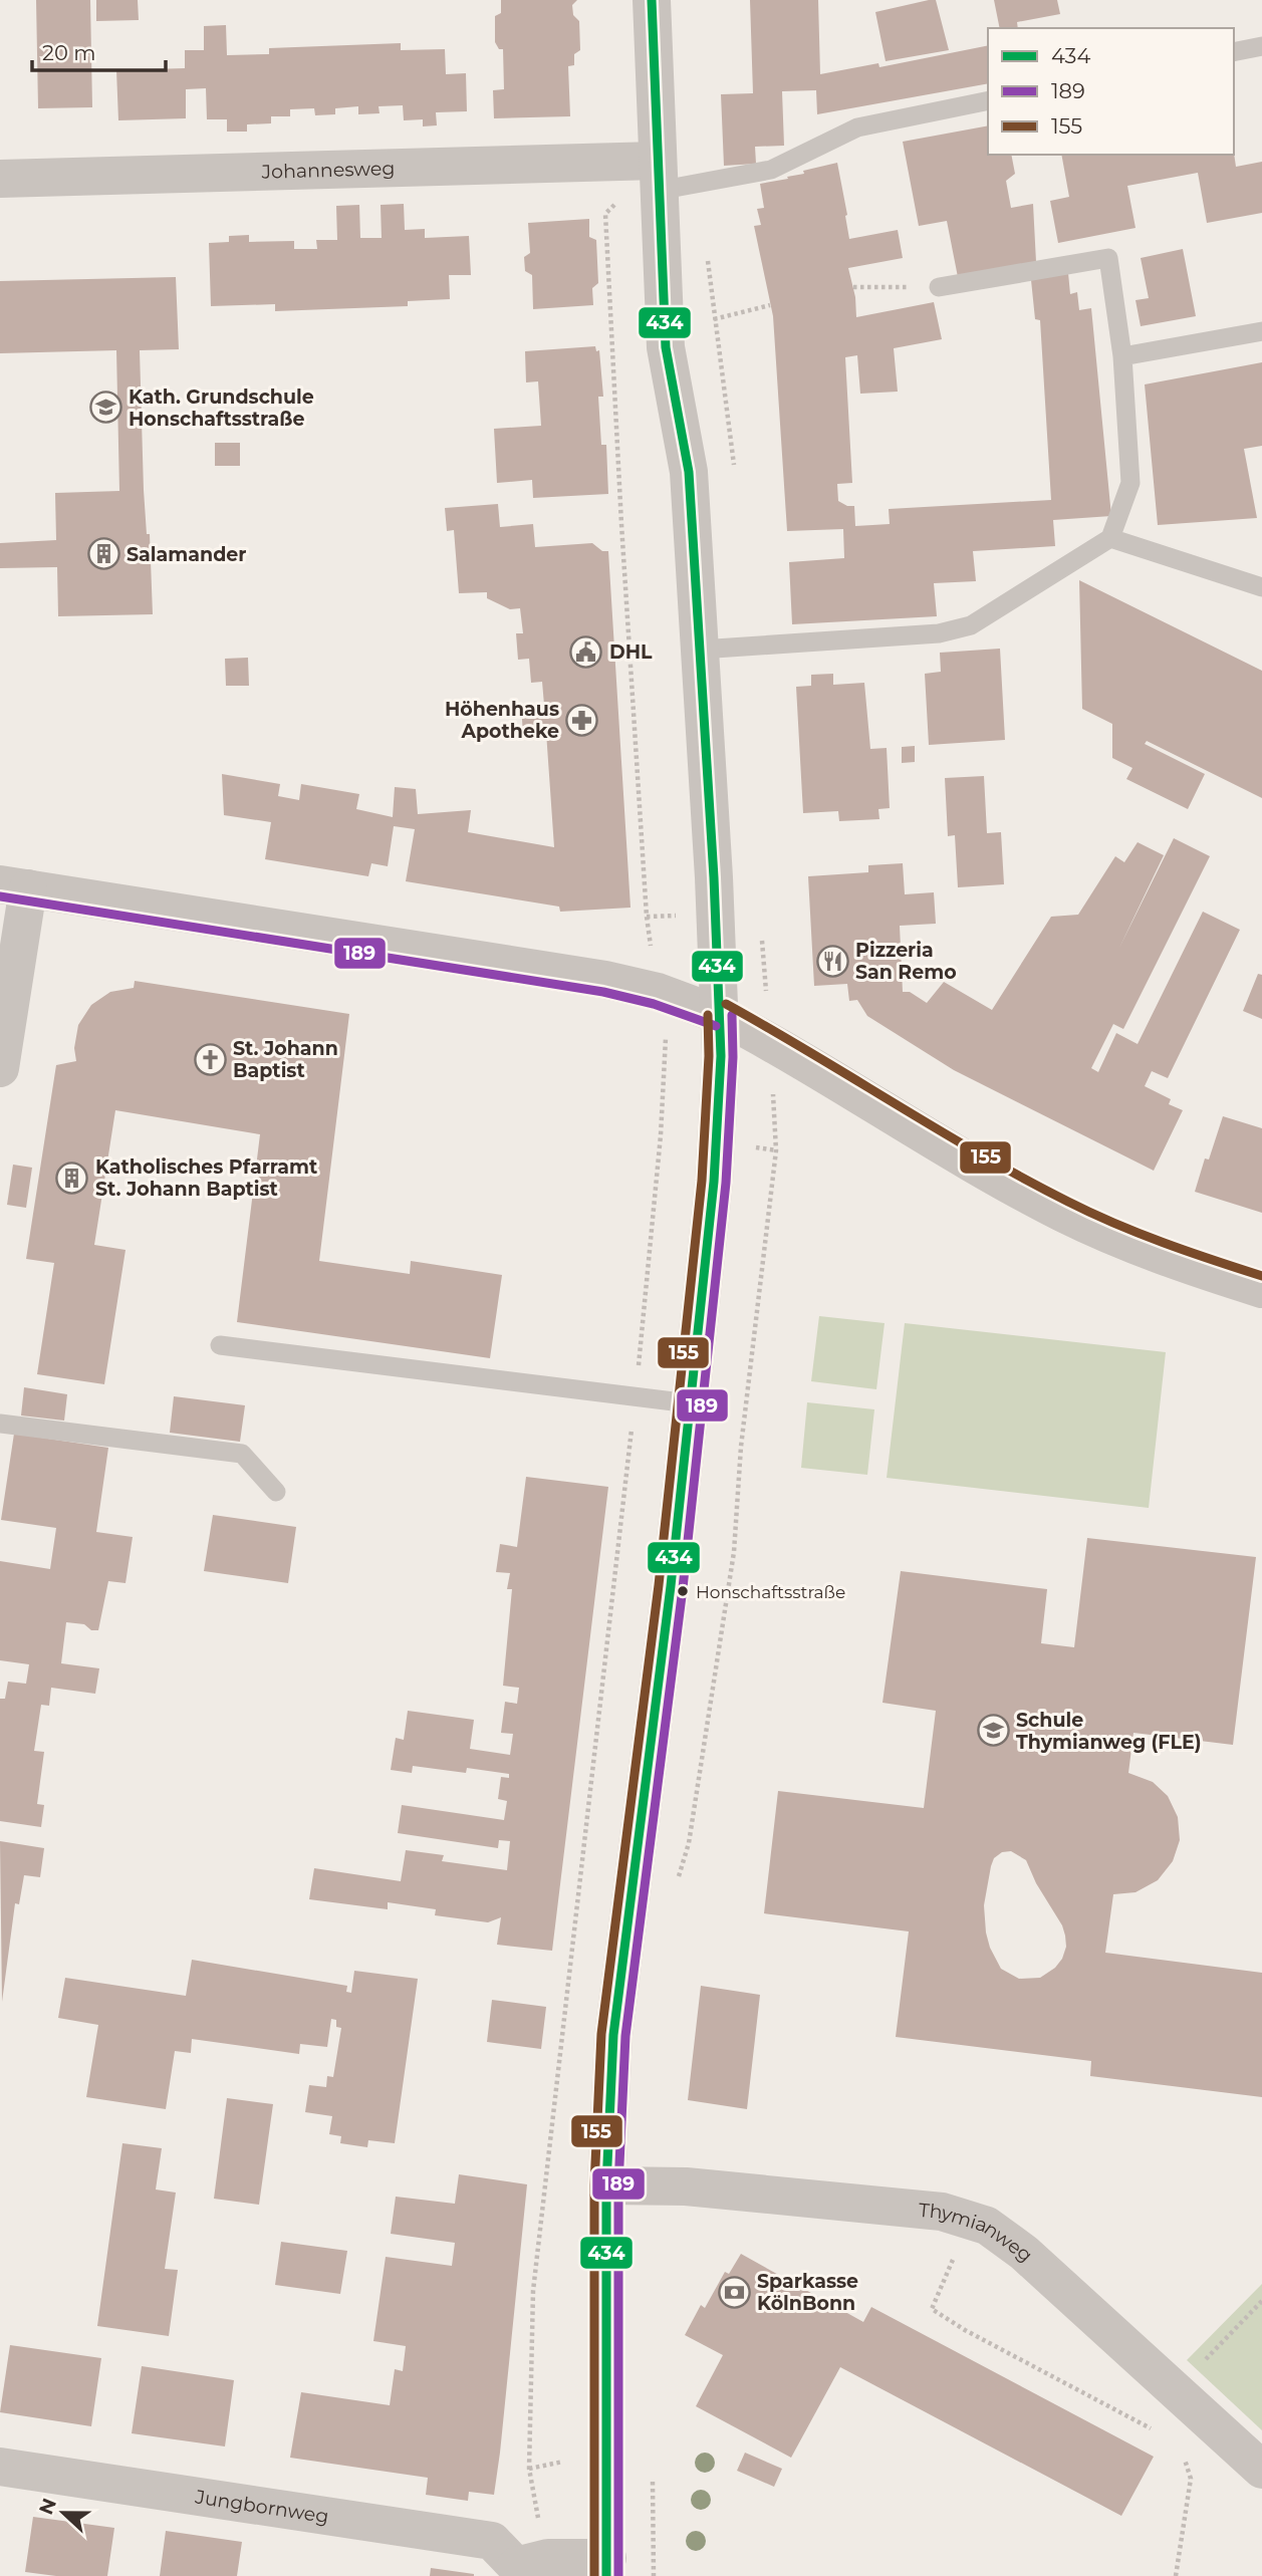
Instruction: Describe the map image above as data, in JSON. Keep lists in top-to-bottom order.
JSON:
{
  "streets": {
    "street": ["Johannesweg", "Thymianweg", "Jungbornweg"]
  },
  "places": {
    "school or university": ["Kath. Grundschule Honschaftsstraße", "Schule Thymianweg (FLE)"],
    "building": ["Salamander", "Katholisches Pfarramt St. Johann Baptist"],
    "public building": ["DHL"],
    "pharmacy": ["Höhenhaus Apotheke"],
    "restaurant": ["Pizzeria San Remo"],
    "church": ["St. Johann Baptist"],
    "other": ["Honschaftsstraße"],
    "bank": ["Sparkasse KölnBonn"]
  },
  "lines": ["transit line 434", "transit line 189", "transit line 155"],
  "legend": ["434", "189", "155"],
  "scale_bar": "20 m",
  "north": "left"
}
